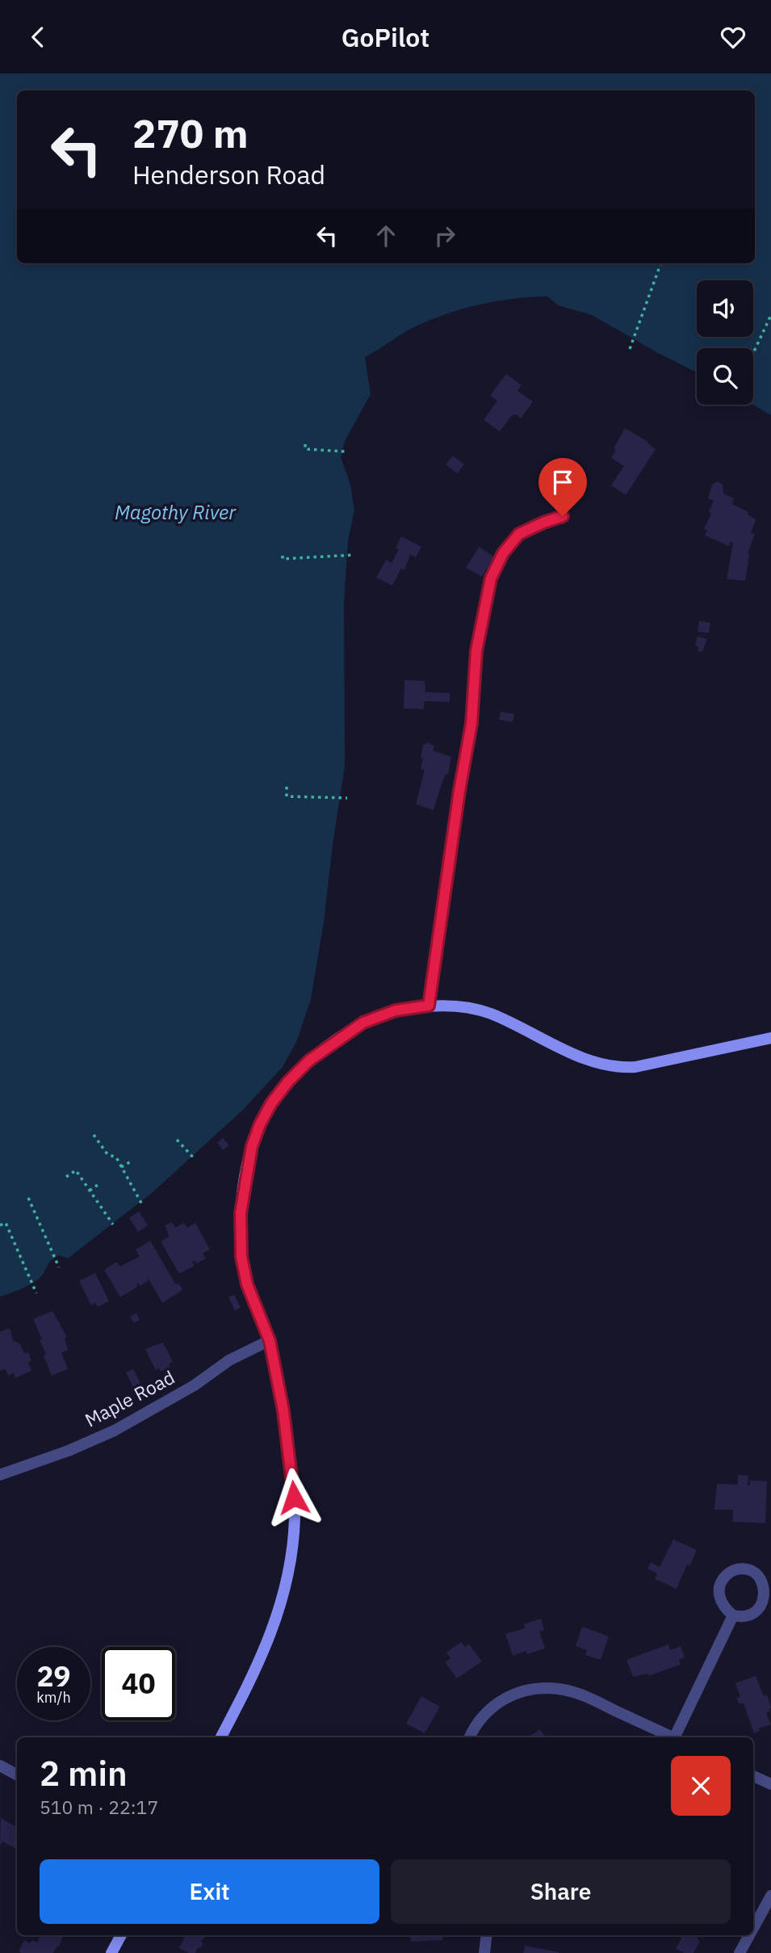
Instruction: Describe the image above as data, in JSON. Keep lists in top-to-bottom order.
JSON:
{
  "streets": {
    "street": ["Maple Road"]
  },
  "water": ["Magothy River"],
  "page": {
    "header": "GoPilot",
    "turn": ["270 m", "Henderson Road"],
    "speed": "29 km/h",
    "limit": "40",
    "heading": ["2 min", "510 m · 22:17"],
    "buttons": ["Exit", "Share"]
  }
}
